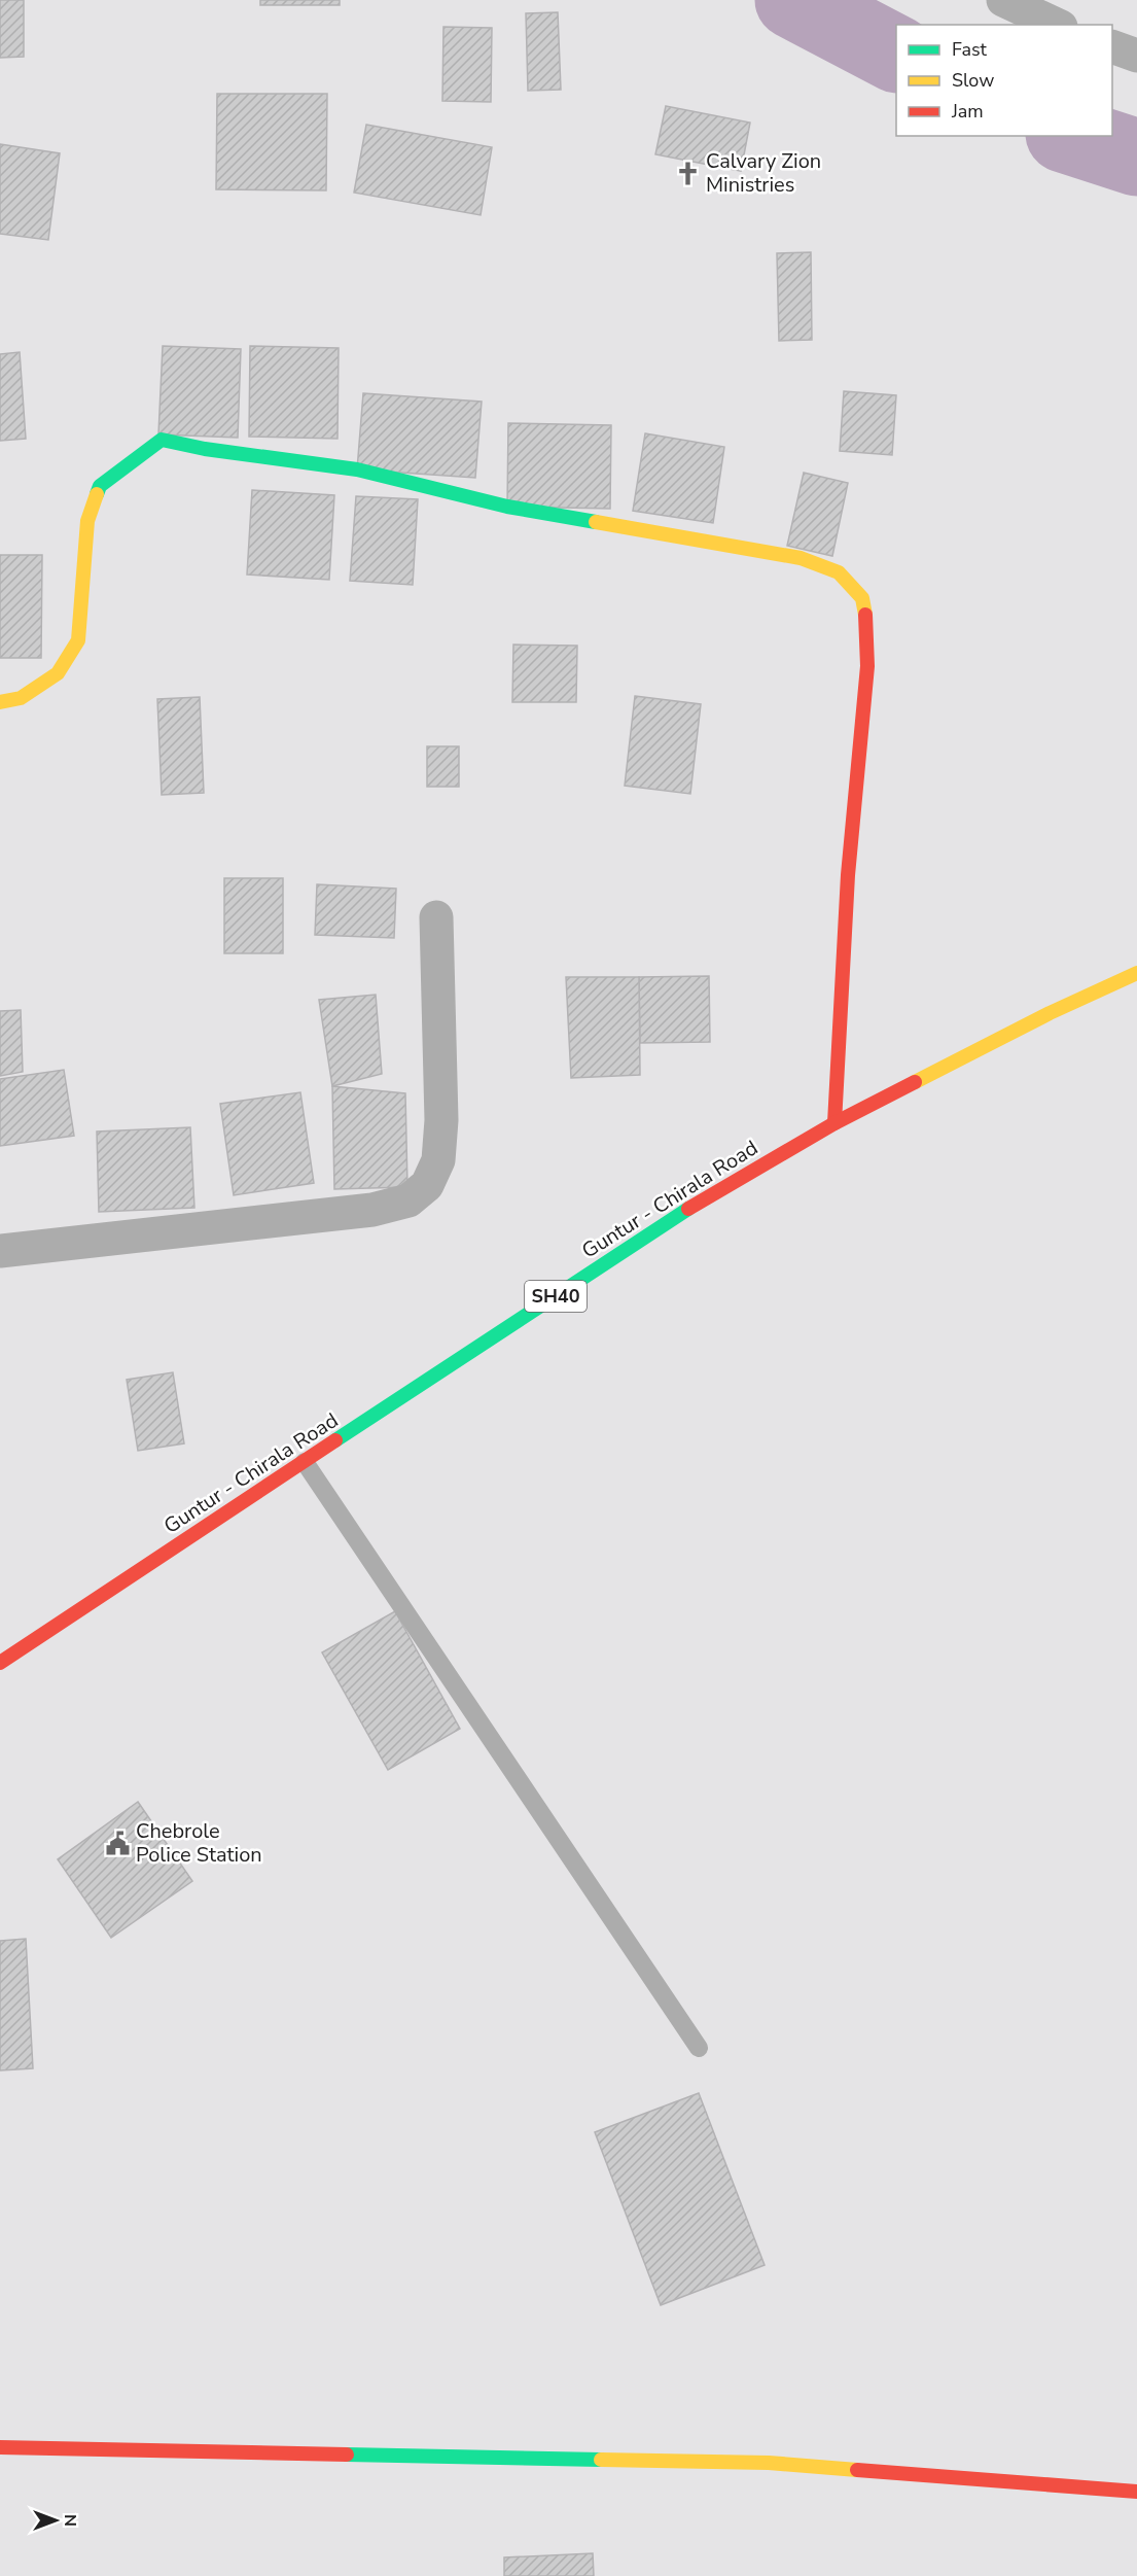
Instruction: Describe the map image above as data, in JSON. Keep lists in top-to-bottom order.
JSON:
{
  "streets": {
    "street": ["Guntur - Chirala Road", "SH40"]
  },
  "places": {
    "church": ["Calvary Zion Ministries"],
    "public building": ["Chebrole Police Station"]
  },
  "legend": ["Fast", "Slow", "Jam"],
  "north": "right"
}
